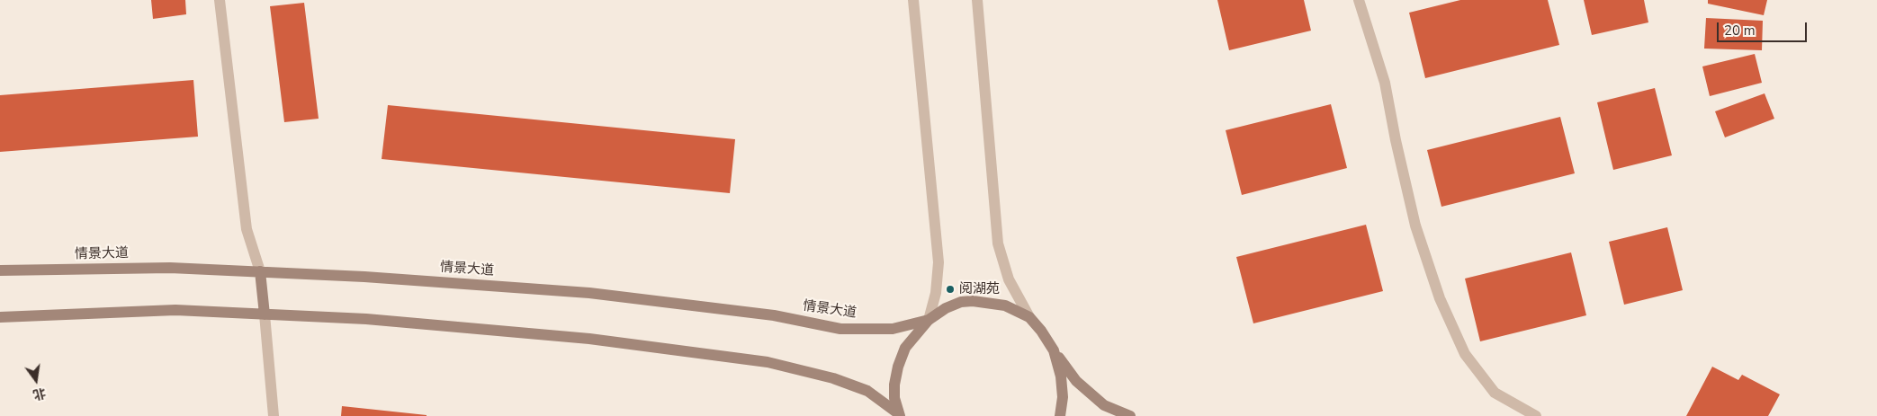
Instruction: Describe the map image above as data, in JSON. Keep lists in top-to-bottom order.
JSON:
{
  "streets": {
    "street": ["情景大道"]
  },
  "places": ["阅湖苑"],
  "scale_bar": "20 m",
  "north": "bottom"
}
